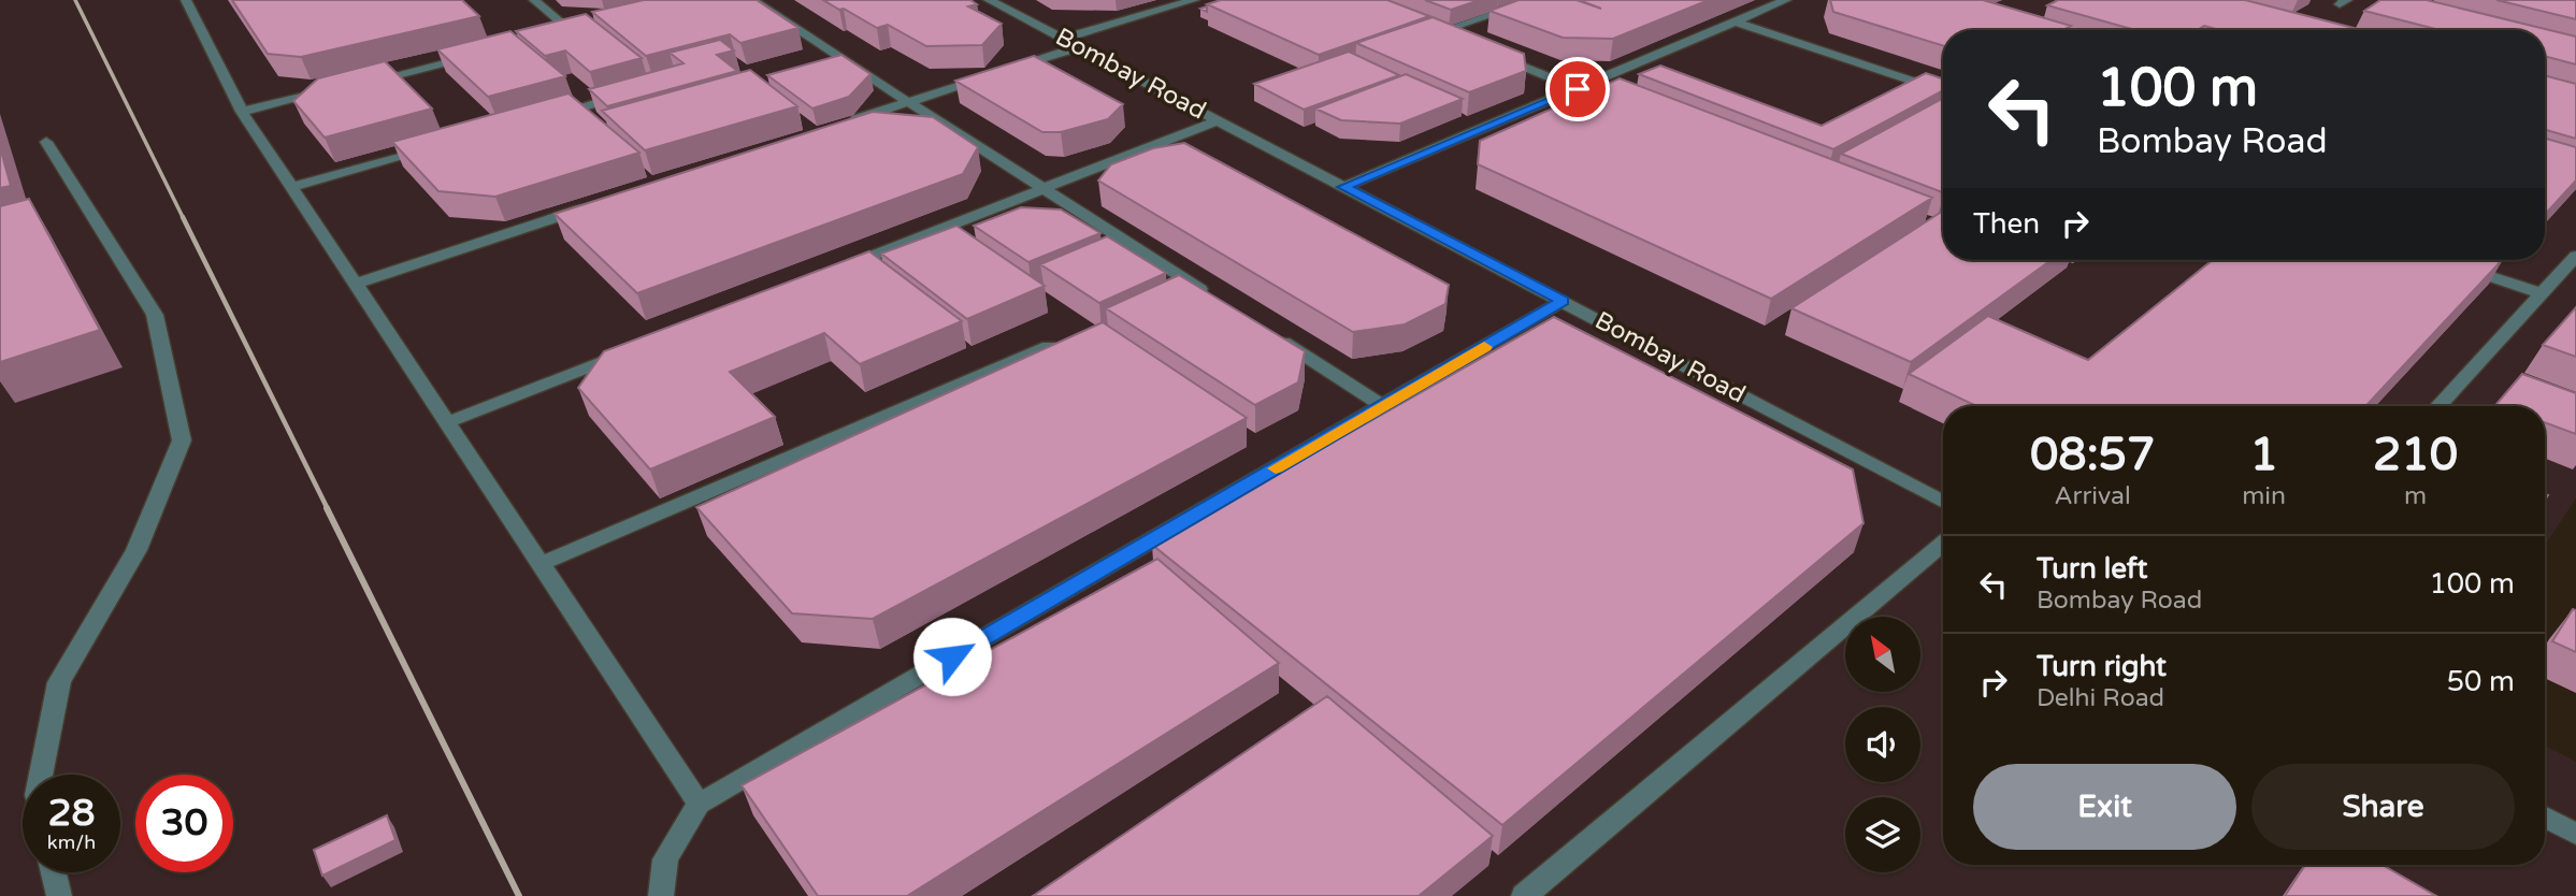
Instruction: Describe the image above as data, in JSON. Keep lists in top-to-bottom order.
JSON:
{
  "streets": {
    "street": ["Bombay Road"]
  },
  "north": "top left",
  "page": {
    "turn": ["100 m", "Bombay Road"],
    "then": "Then",
    "eta": [
      "08:57",
      "Arrival",
      "1",
      "min",
      "210",
      "m"
    ],
    "list": [
      {
        "name": "Turn left",
        "note": "Bombay Road",
        "value": "100 m"
      },
      {
        "name": "Turn right",
        "note": "Delhi Road",
        "value": "50 m"
      }
    ],
    "buttons": ["Exit", "Share"],
    "speed": "28 km/h",
    "limit": "30"
  }
}
